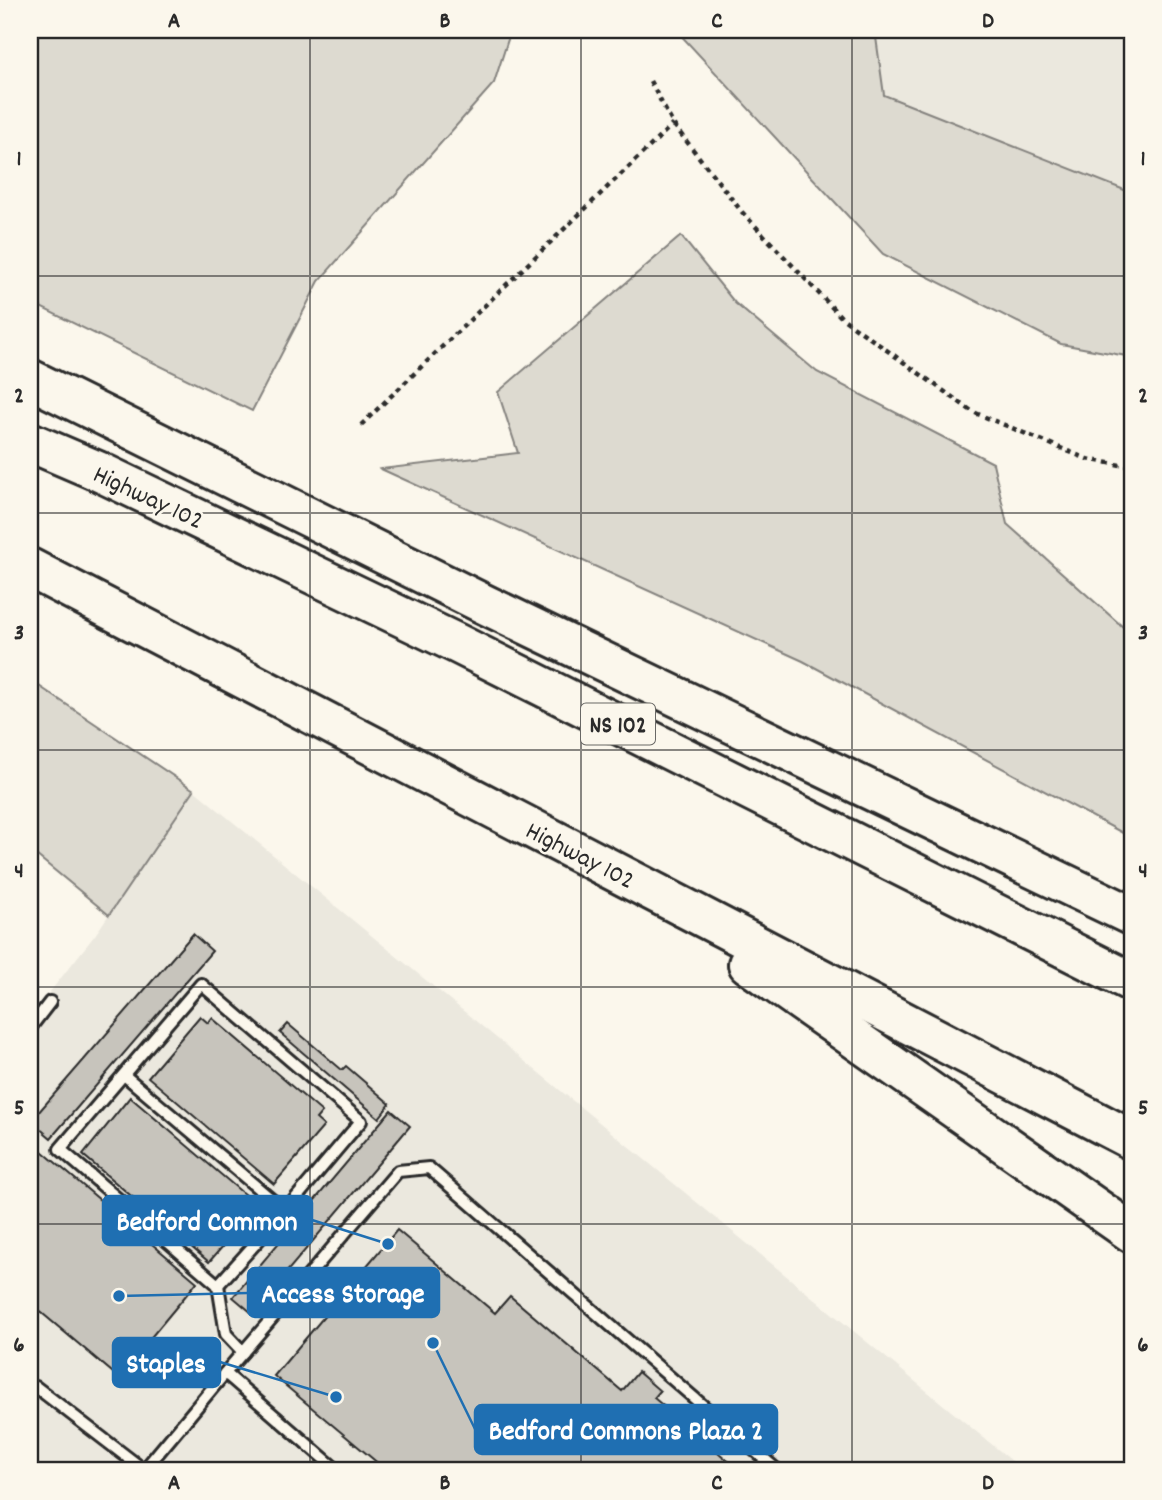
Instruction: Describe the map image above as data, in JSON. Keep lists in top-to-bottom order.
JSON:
{
  "streets": {
    "highway": ["Highway 102", "NS 102"]
  },
  "places": [
    "Bedford Common",
    "Access Storage",
    "Bedford Commons Plaza 2",
    "Staples"
  ],
  "grid": {
    "columns": [
      "A",
      "B",
      "C",
      "D"
    ],
    "rows": [
      "1",
      "2",
      "3",
      "4",
      "5",
      "6"
    ]
  }
}
